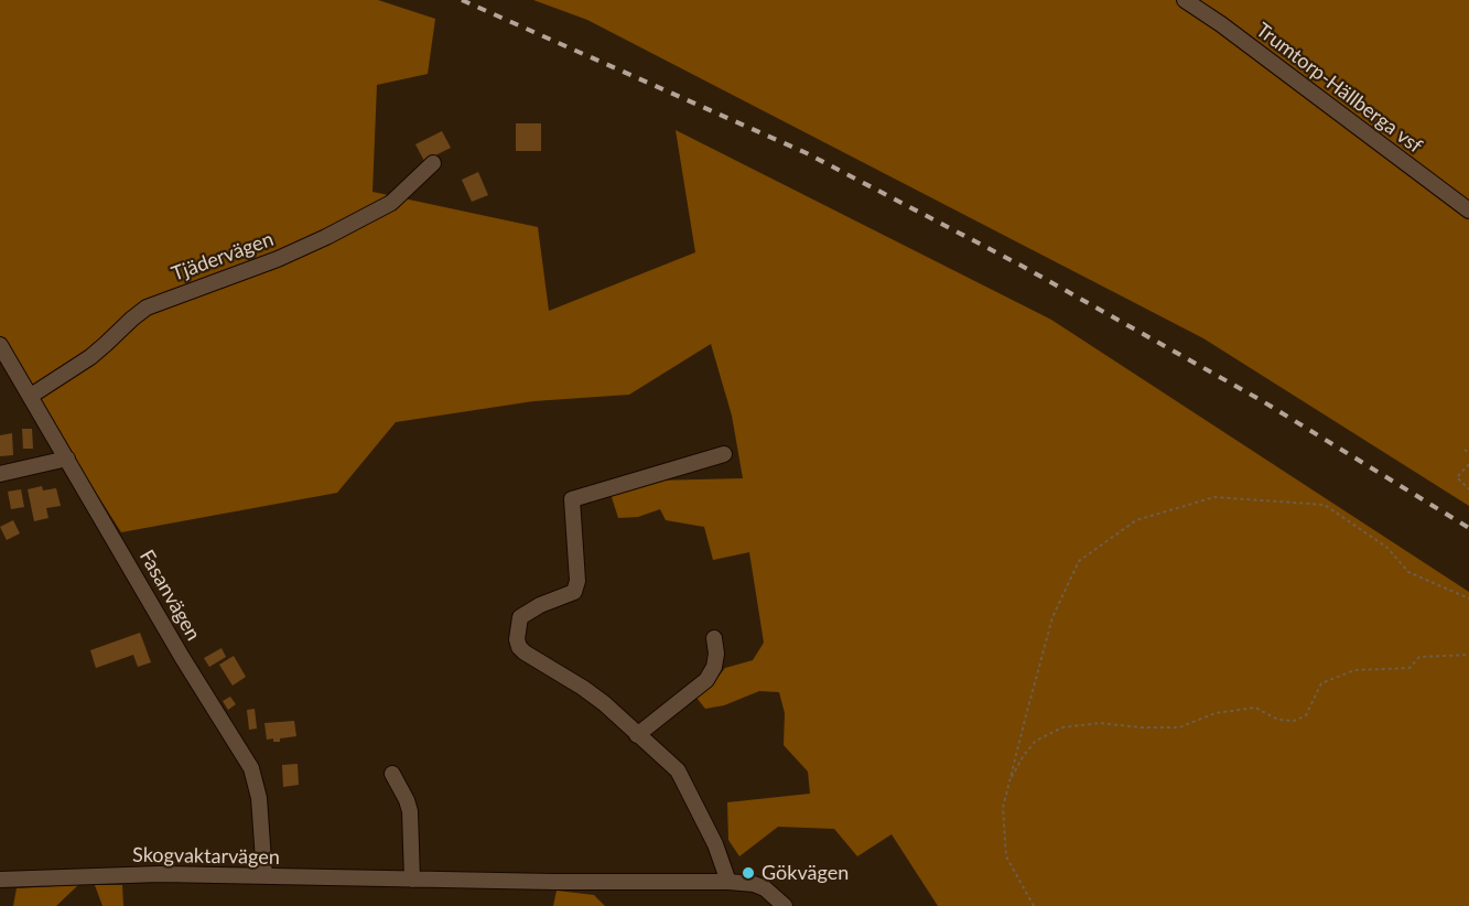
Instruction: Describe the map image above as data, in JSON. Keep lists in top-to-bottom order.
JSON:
{
  "streets": {
    "street": [
      "Trumtorp-Hällberga vsf",
      "Tjädervägen",
      "Fasanvägen",
      "Skogvaktarvägen"
    ]
  },
  "crossings": [
    ["Tjädervägen", "Fasanvägen"],
    ["Fasanvägen", "Skogvaktarvägen"]
  ],
  "places": ["Gökvägen"]
}
